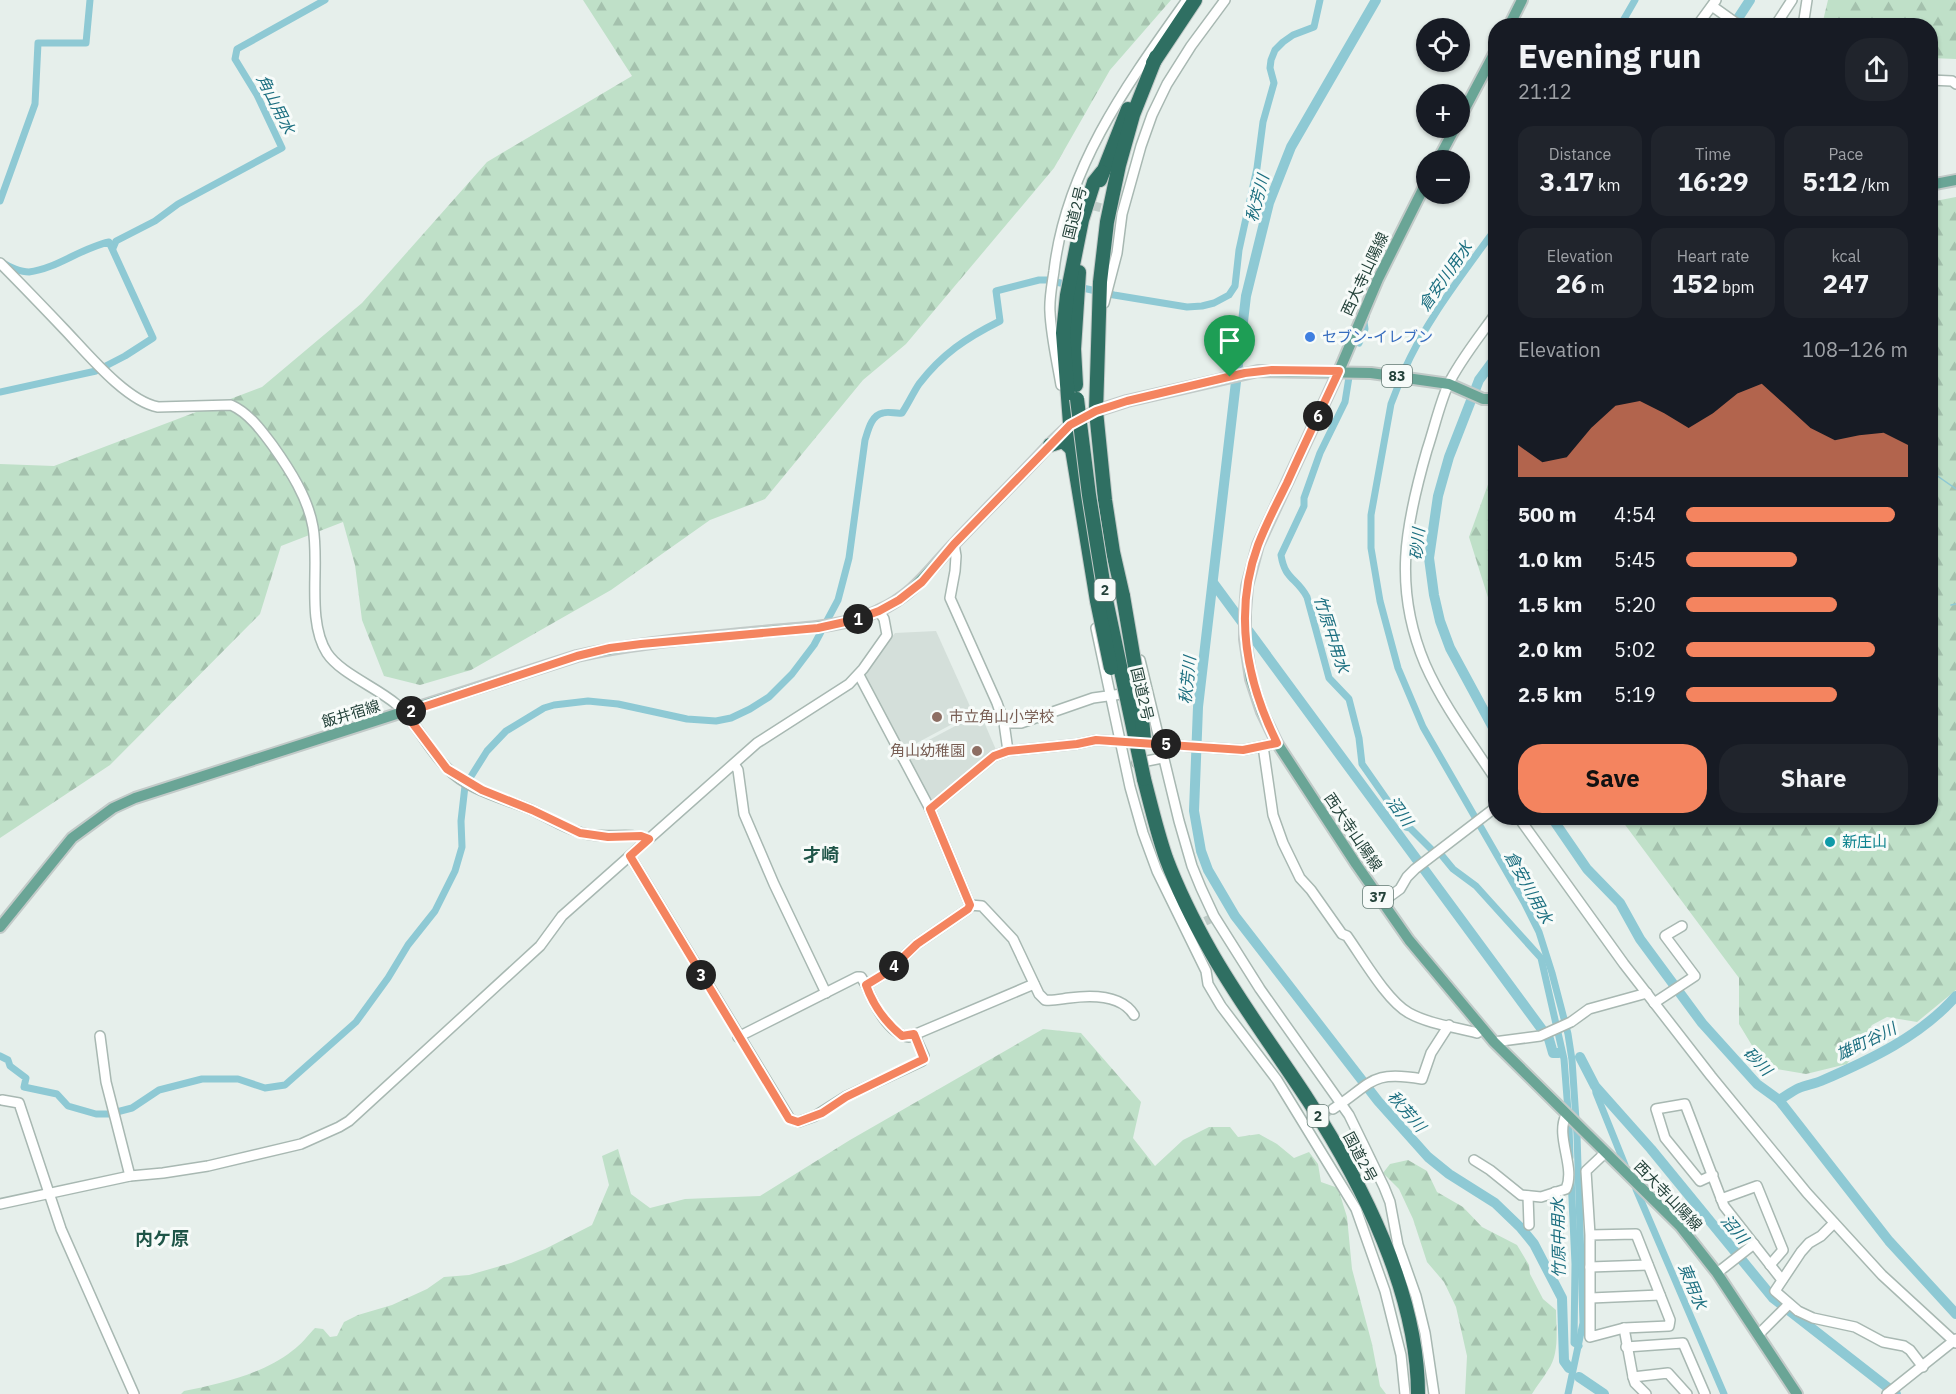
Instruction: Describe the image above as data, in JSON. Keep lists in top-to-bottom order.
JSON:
{
  "streets": {
    "highway": ["国道2号", "2"],
    "main road": [
      "西大寺山陽線",
      "83",
      "飯井宿線",
      "37"
    ]
  },
  "crossings": [
    ["西大寺山陽線", "飯井宿線"]
  ],
  "districts": ["才崎", "内ケ原"],
  "water": [
    "角山用水",
    "秋芳川",
    "倉安川用水",
    "砂川",
    "竹原中用水",
    "沼川",
    "雄町谷川",
    "東用水"
  ],
  "places": [
    "セブン-イレブン",
    "市立角山小学校",
    "角山幼稚園",
    "新庄山"
  ],
  "page": {
    "map_buttons": ["+", "−"],
    "heading": ["Evening run", "21:12"],
    "stats": [
      ["Distance", "3.17 km"],
      ["Time", "16:29"],
      ["Pace", "5:12 /km"],
      ["Elevation", "26 m"],
      ["Heart rate", "152 bpm"],
      ["kcal", "247"]
    ],
    "chart": ["Elevation", "108–126 m"],
    "pins": [
      "6",
      "1",
      "2",
      "5",
      "4",
      "3"
    ],
    "list": [
      {
        "name": "500 m",
        "note": "4:54"
      },
      {
        "name": "1.0 km",
        "note": "5:45"
      },
      {
        "name": "1.5 km",
        "note": "5:20"
      },
      {
        "name": "2.0 km",
        "note": "5:02"
      },
      {
        "name": "2.5 km",
        "note": "5:19"
      }
    ],
    "buttons": ["Save", "Share"]
  }
}
